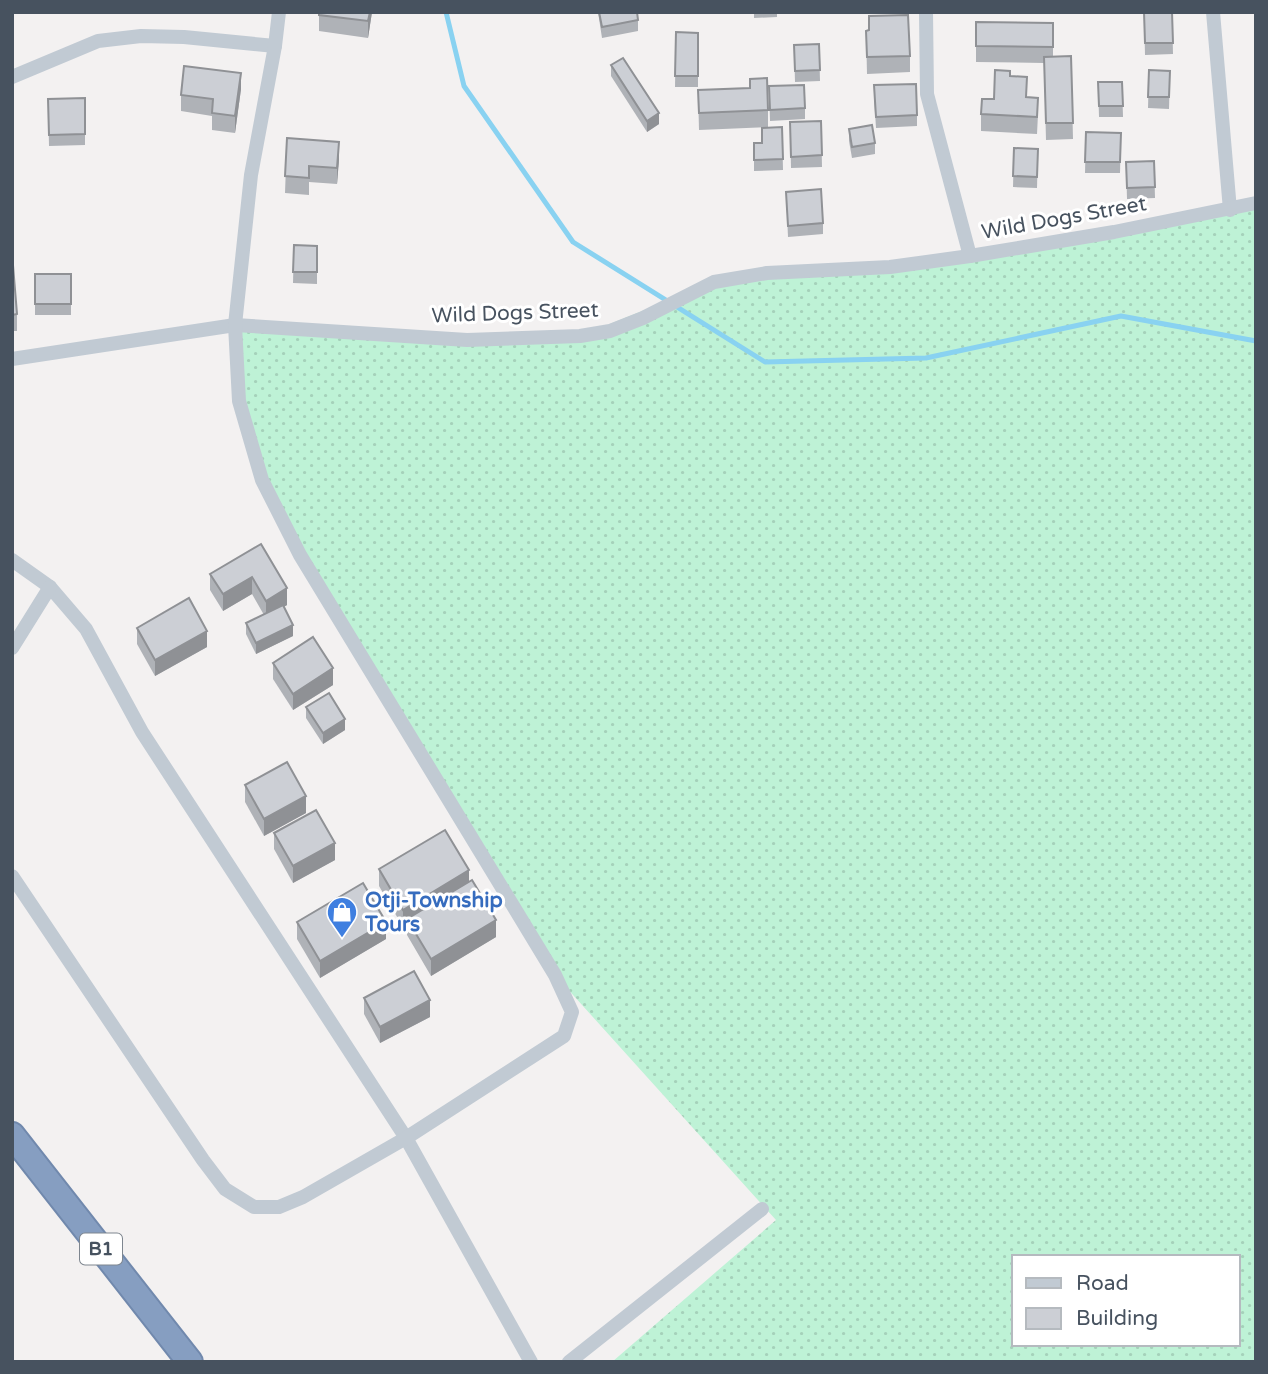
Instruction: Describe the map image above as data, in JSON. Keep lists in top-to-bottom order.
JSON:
{
  "streets": {
    "highway": ["B1"],
    "street": ["Wild Dogs Street"]
  },
  "places": {
    "shop": ["Otji-Township Tours"]
  },
  "legend": ["Road", "Building"]
}
